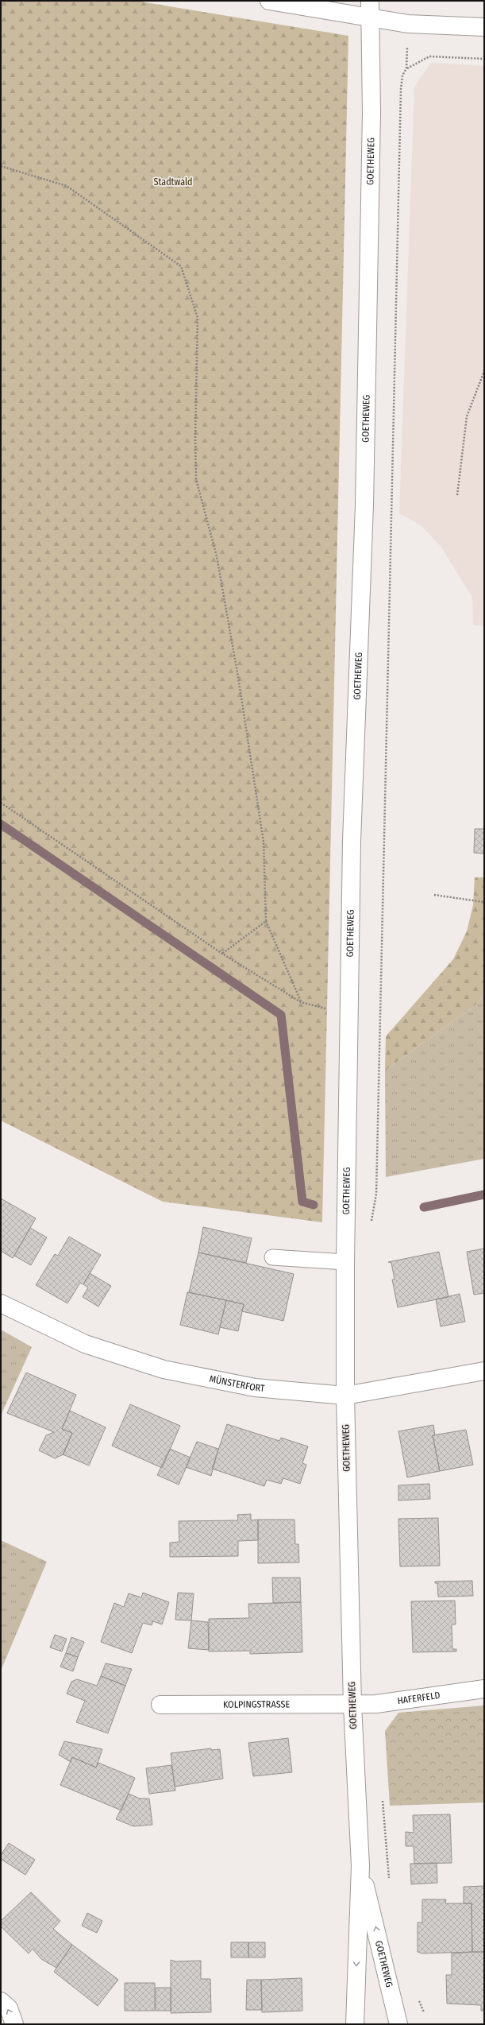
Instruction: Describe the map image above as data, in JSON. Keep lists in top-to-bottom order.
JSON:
{
  "streets": {
    "street": [
      "GOETHEWEG",
      "MÜNSTERFORT",
      "HAFERFELD",
      "KOLPINGSTRASSE"
    ]
  },
  "crossings": [
    ["GOETHEWEG", "MÜNSTERFORT"],
    ["GOETHEWEG", "HAFERFELD"],
    ["GOETHEWEG", "KOLPINGSTRASSE"],
    ["HAFERFELD", "KOLPINGSTRASSE"]
  ],
  "parks": ["Stadtwald"]
}
